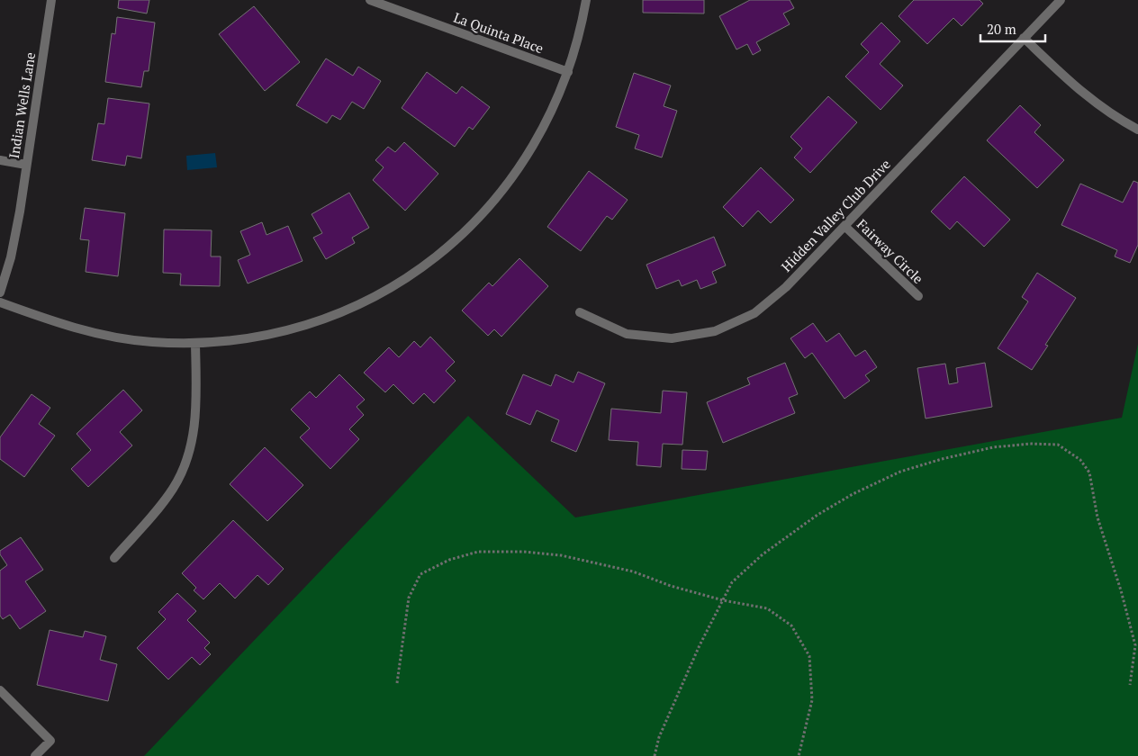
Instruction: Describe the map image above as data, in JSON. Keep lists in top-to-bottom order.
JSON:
{
  "streets": {
    "street": [
      "La Quinta Place",
      "Indian Wells Lane",
      "Hidden Valley Club Drive",
      "Fairway Circle"
    ]
  },
  "crossings": [
    ["Hidden Valley Club Drive", "Fairway Circle"]
  ],
  "scale_bar": "20 m"
}
